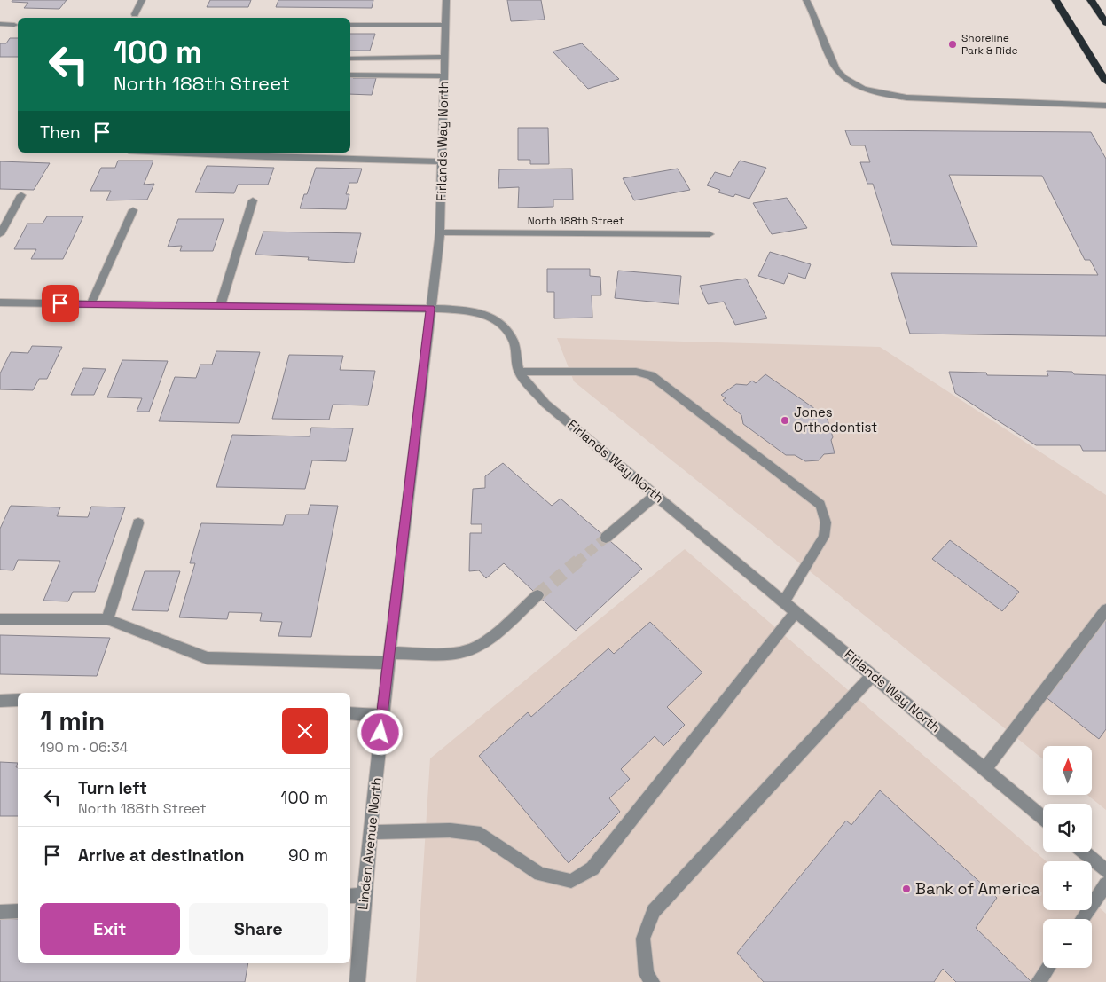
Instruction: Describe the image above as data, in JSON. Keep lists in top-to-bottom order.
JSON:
{
  "streets": {
    "street": ["Firlands Way North", "North 188th Street", "Linden Avenue North"]
  },
  "crossings": [
    ["Firlands Way North", "North 188th Street"],
    ["Firlands Way North", "Linden Avenue North"]
  ],
  "places": ["Shoreline Park & Ride", "Jones Orthodontist", "Bank of America"],
  "north": "top",
  "page": {
    "turn": ["100 m", "North 188th Street"],
    "then": "Then",
    "heading": ["1 min", "190 m · 06:34"],
    "map_buttons": ["+", "−"],
    "list": [
      {
        "name": "Turn left",
        "note": "North 188th Street",
        "value": "100 m"
      },
      {
        "name": "Arrive at destination",
        "value": "90 m"
      }
    ],
    "buttons": ["Exit", "Share"]
  }
}
